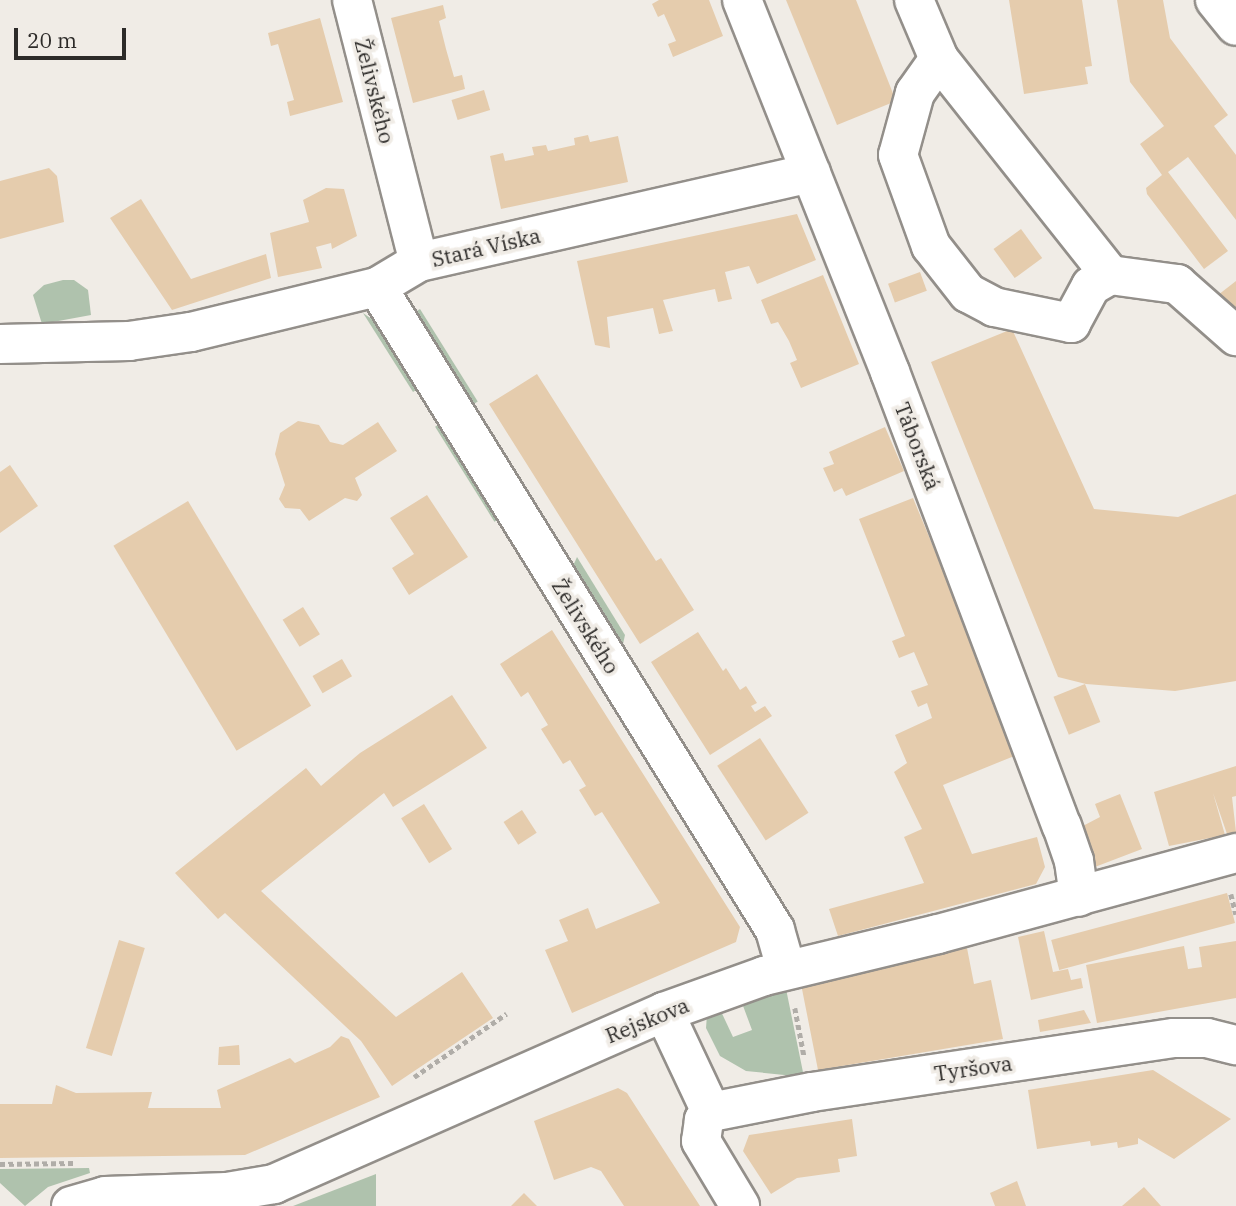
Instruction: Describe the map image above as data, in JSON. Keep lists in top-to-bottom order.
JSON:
{
  "streets": {
    "street": [
      "Želivského",
      "Stará Víska",
      "Táborská",
      "Rejskova",
      "Tyršova"
    ]
  },
  "crossings": [
    ["Želivského", "Stará Víska"],
    ["Želivského", "Rejskova"],
    ["Stará Víska", "Táborská"],
    ["Táborská", "Rejskova"]
  ],
  "scale_bar": "20 m"
}
